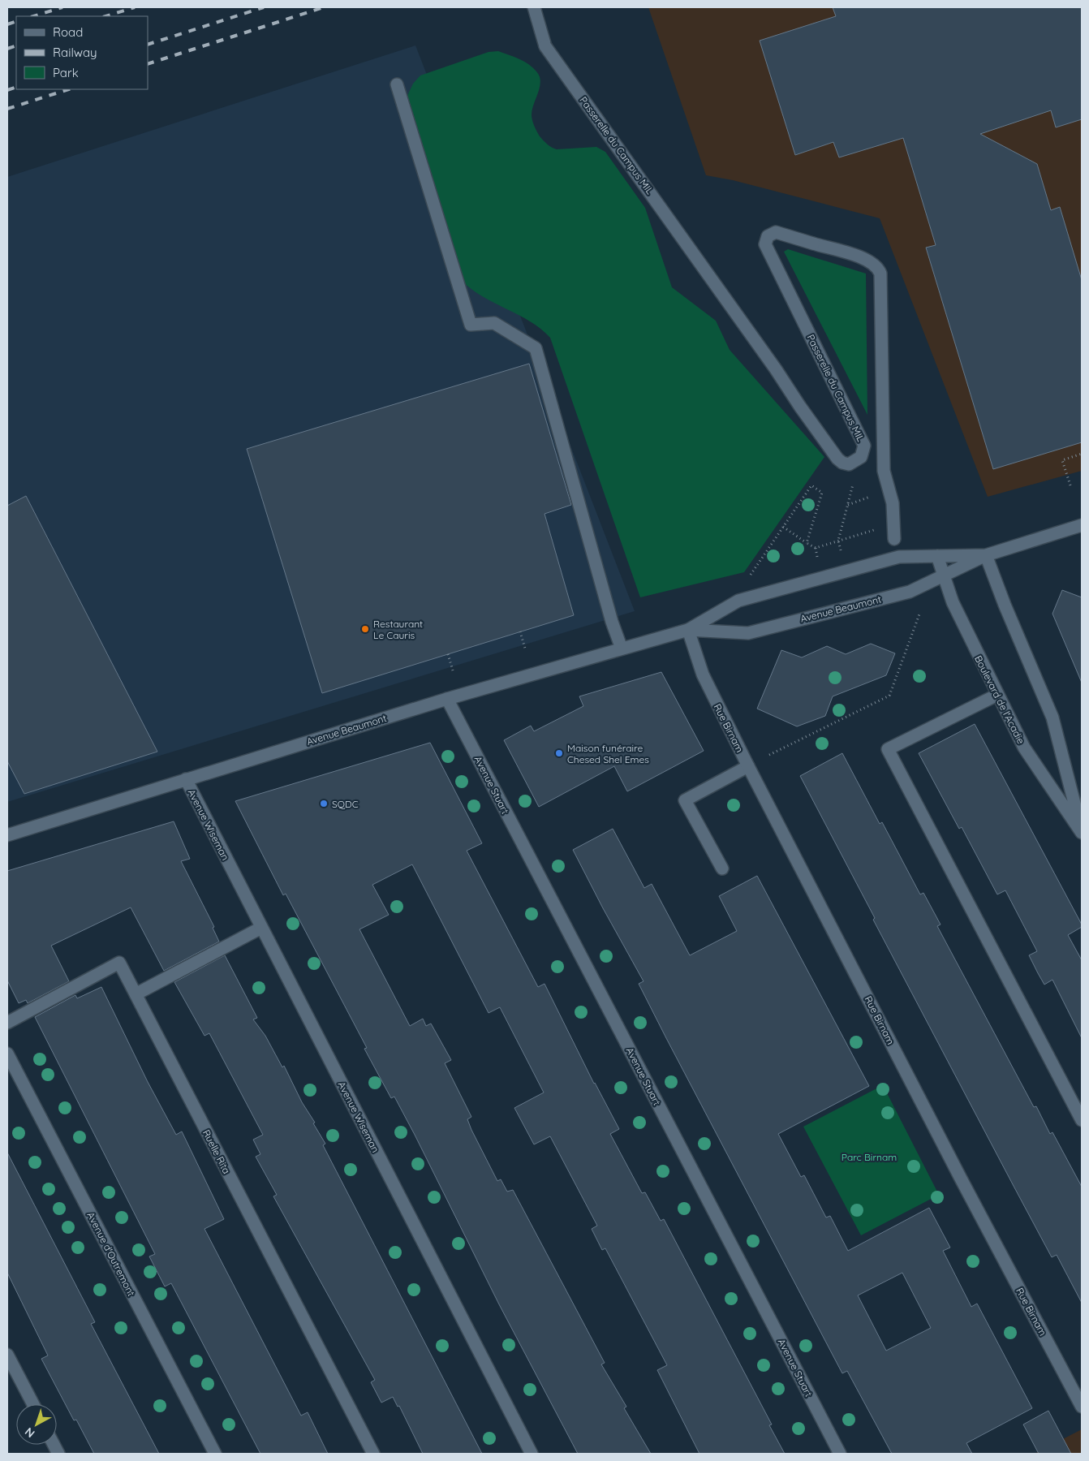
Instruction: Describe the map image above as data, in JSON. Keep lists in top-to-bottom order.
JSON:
{
  "streets": {
    "street": [
      "Passerelle du Campus MIL",
      "Avenue Beaumont",
      "Boulevard de l'Acadie",
      "Rue Birnam",
      "Avenue Stuart",
      "Avenue Wiseman",
      "Ruelle Rita",
      "Avenue d'Outremont"
    ]
  },
  "crossings": [
    ["Avenue Beaumont", "Boulevard de l'Acadie"],
    ["Avenue Beaumont", "Rue Birnam"],
    ["Avenue Beaumont", "Avenue Stuart"],
    ["Avenue Beaumont", "Avenue Wiseman"]
  ],
  "parks": ["Parc Birnam"],
  "places": ["Restaurant Le Cauris", "Maison funéraire Chesed Shel Emes", "SQDC"],
  "legend": ["Road", "Railway", "Park"],
  "north": "bottom left"
}
